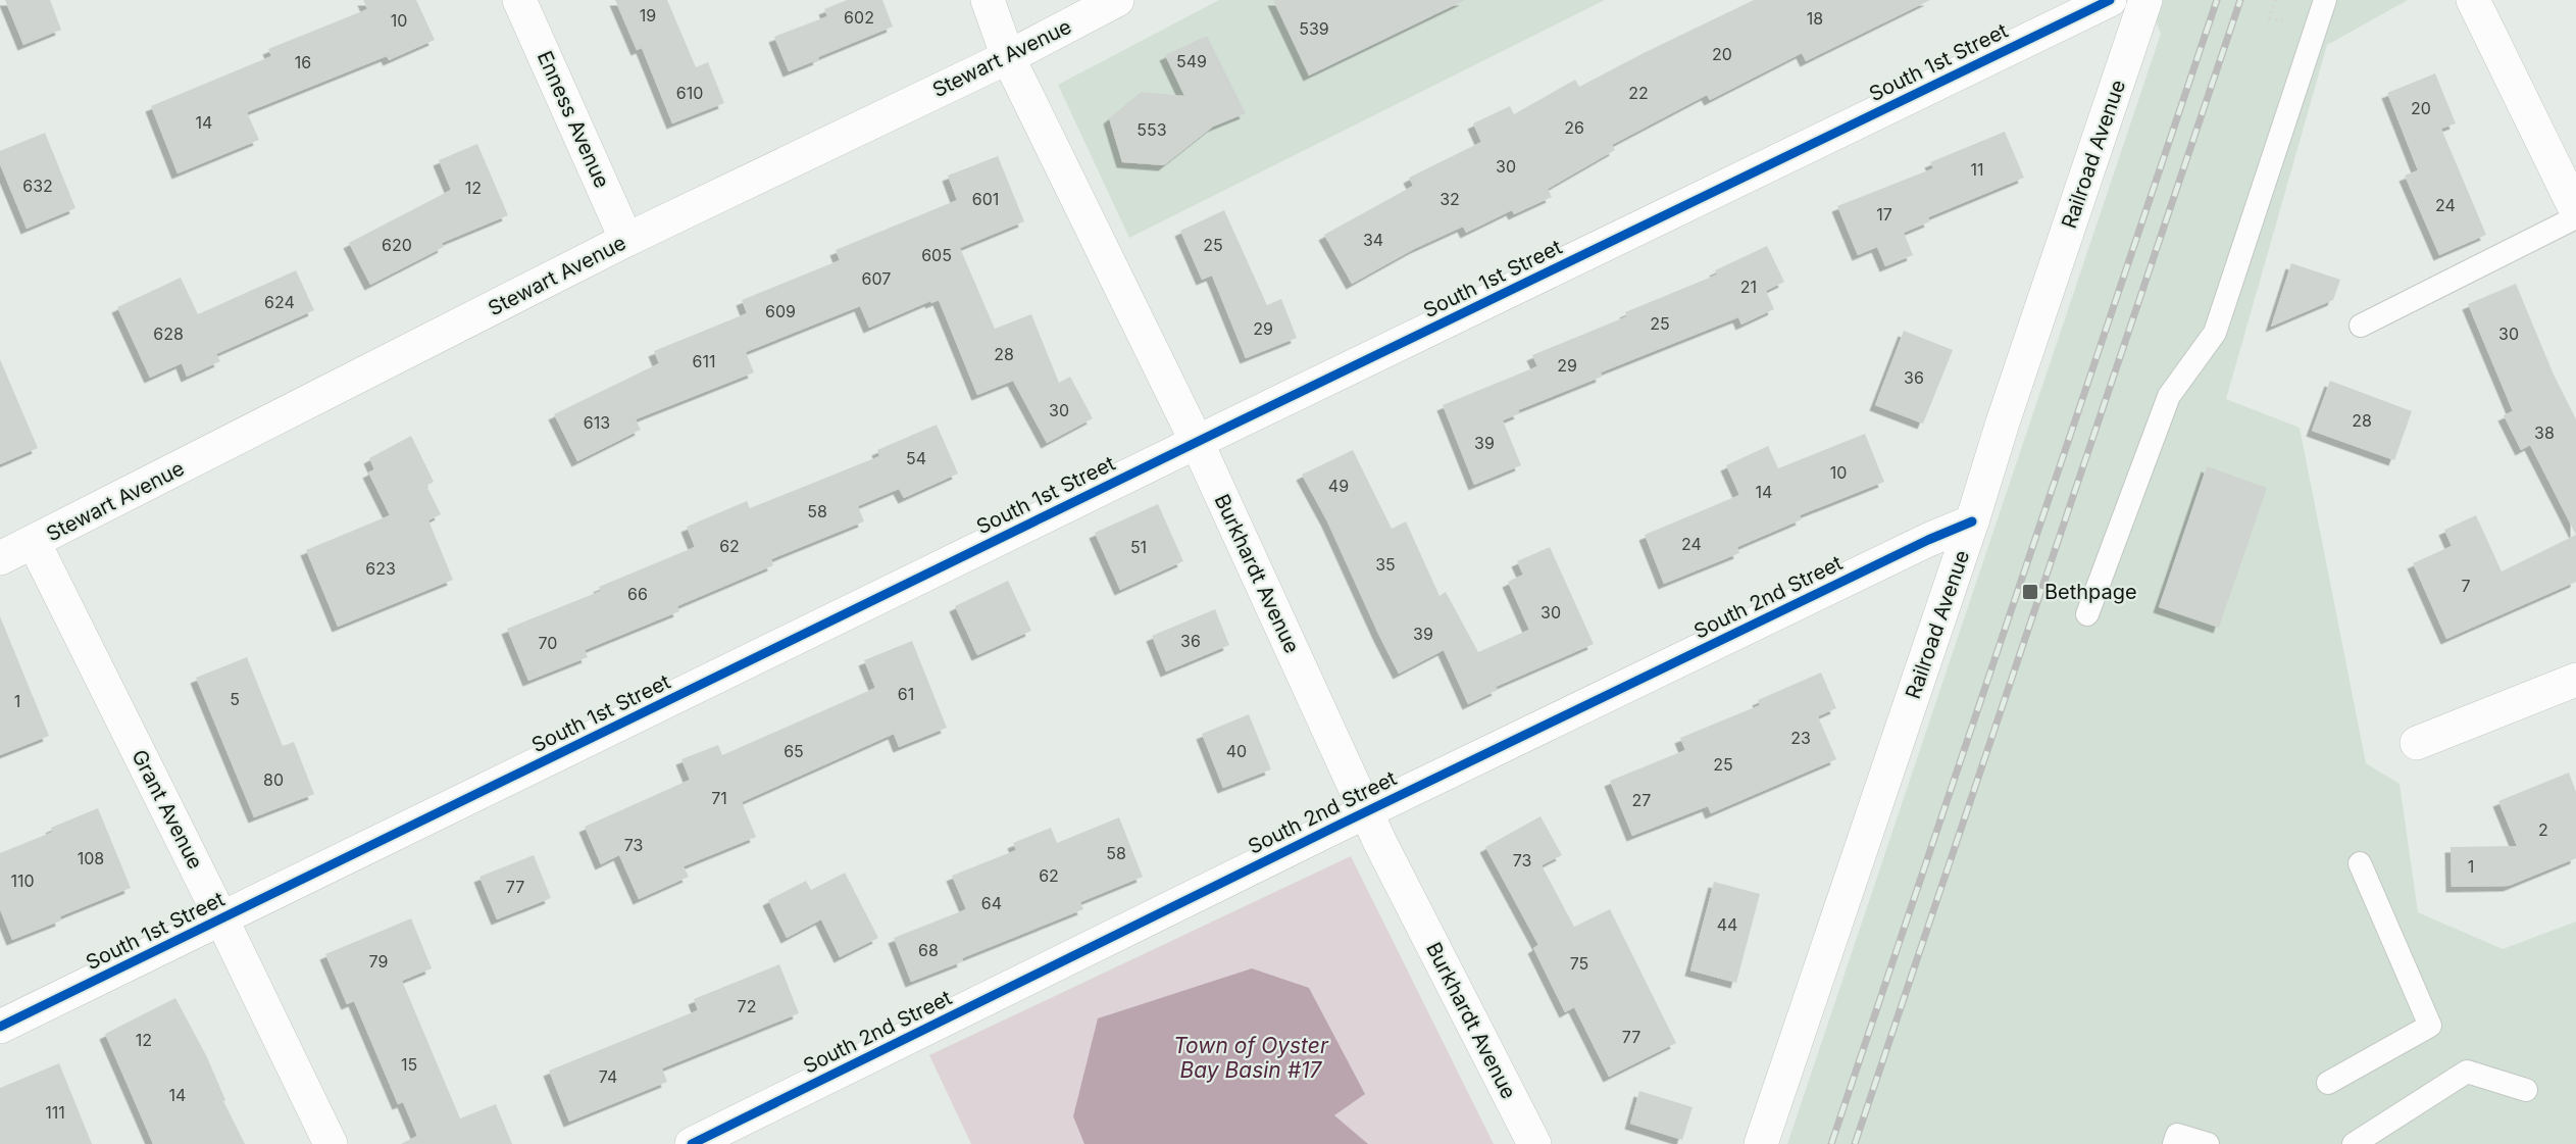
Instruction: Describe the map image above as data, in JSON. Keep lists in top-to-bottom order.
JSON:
{
  "streets": {
    "street": [
      "Stewart Avenue",
      "South 1st Street",
      "Enness Avenue",
      "Railroad Avenue",
      "Burkhardt Avenue",
      "South 2nd Street",
      "Grant Avenue"
    ]
  },
  "crossings": [
    ["Stewart Avenue", "Enness Avenue"],
    ["Stewart Avenue", "Burkhardt Avenue"],
    ["Stewart Avenue", "Grant Avenue"],
    ["South 1st Street", "Burkhardt Avenue"],
    ["South 1st Street", "Grant Avenue"],
    ["Railroad Avenue", "South 2nd Street"],
    ["Burkhardt Avenue", "South 2nd Street"]
  ],
  "water": ["Town of Oyster Bay Basin #17"],
  "places": {
    "transit": ["Bethpage"]
  },
  "house_numbers": [
    "19",
    "602",
    "18",
    "10",
    "539",
    "20",
    "549",
    "16",
    "610",
    "22",
    "20",
    "14",
    "26",
    "553",
    "30",
    "11",
    "632",
    "12",
    "601",
    "32",
    "24",
    "17",
    "34",
    "620",
    "25",
    "605",
    "607",
    "21",
    "624",
    "609",
    "25",
    "29",
    "628",
    "30",
    "28",
    "611",
    "29",
    "36",
    "30",
    "28",
    "613",
    "38",
    "39",
    "54",
    "10",
    "49",
    "14",
    "58",
    "24",
    "62",
    "51",
    "35",
    "623",
    "7",
    "66",
    "30",
    "39",
    "36",
    "70",
    "61",
    "5",
    "1",
    "23",
    "65",
    "40",
    "25",
    "80",
    "71",
    "27",
    "2",
    "73",
    "58",
    "108",
    "73",
    "1",
    "62",
    "110",
    "77",
    "64",
    "44",
    "68",
    "79",
    "75",
    "72",
    "77",
    "12",
    "15",
    "74",
    "14",
    "111"
  ]
}
